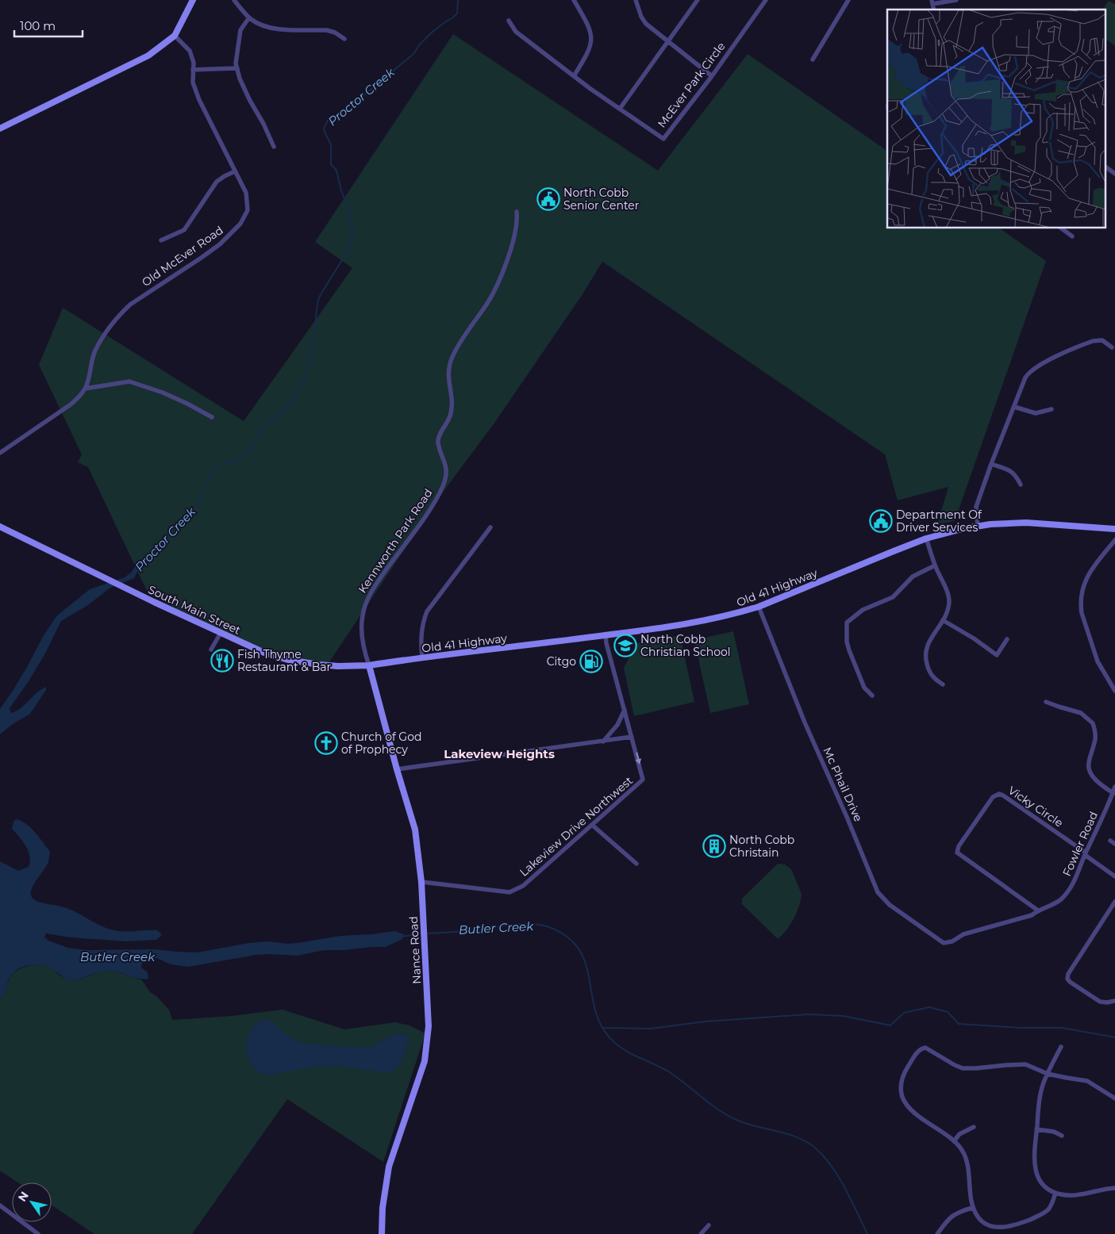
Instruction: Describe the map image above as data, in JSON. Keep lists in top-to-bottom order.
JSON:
{
  "streets": {
    "main road": ["Old 41 Highway", "South Main Street", "Nance Road"],
    "street": [
      "McEver Park Circle",
      "Old McEver Road",
      "Kennworth Park Road",
      "Mc Phail Drive",
      "Vicky Circle",
      "Lakeview Drive Northwest",
      "Fowler Road"
    ]
  },
  "crossings": [
    ["Kennworth Park Road", "Old 41 Highway"],
    ["Kennworth Park Road", "South Main Street"],
    ["Kennworth Park Road", "Nance Road"],
    ["Old 41 Highway", "South Main Street"],
    ["Old 41 Highway", "Mc Phail Drive"],
    ["Old 41 Highway", "Lakeview Drive Northwest"],
    ["Old 41 Highway", "Nance Road"],
    ["South Main Street", "Nance Road"],
    ["Mc Phail Drive", "Fowler Road"],
    ["Vicky Circle", "Fowler Road"],
    ["Lakeview Drive Northwest", "Nance Road"]
  ],
  "districts": ["Lakeview Heights"],
  "water": ["Proctor Creek", "Butler Creek"],
  "places": {
    "public building": ["North Cobb Senior Center", "Department Of Driver Services"],
    "school or university": ["North Cobb Christian School"],
    "restaurant": ["Fish Thyme Restaurant & Bar"],
    "fuel station": ["Citgo"],
    "church": ["Church of God of Prophecy"],
    "building": ["North Cobb Christain"]
  },
  "scale_bar": "100 m",
  "north": "top left"
}
